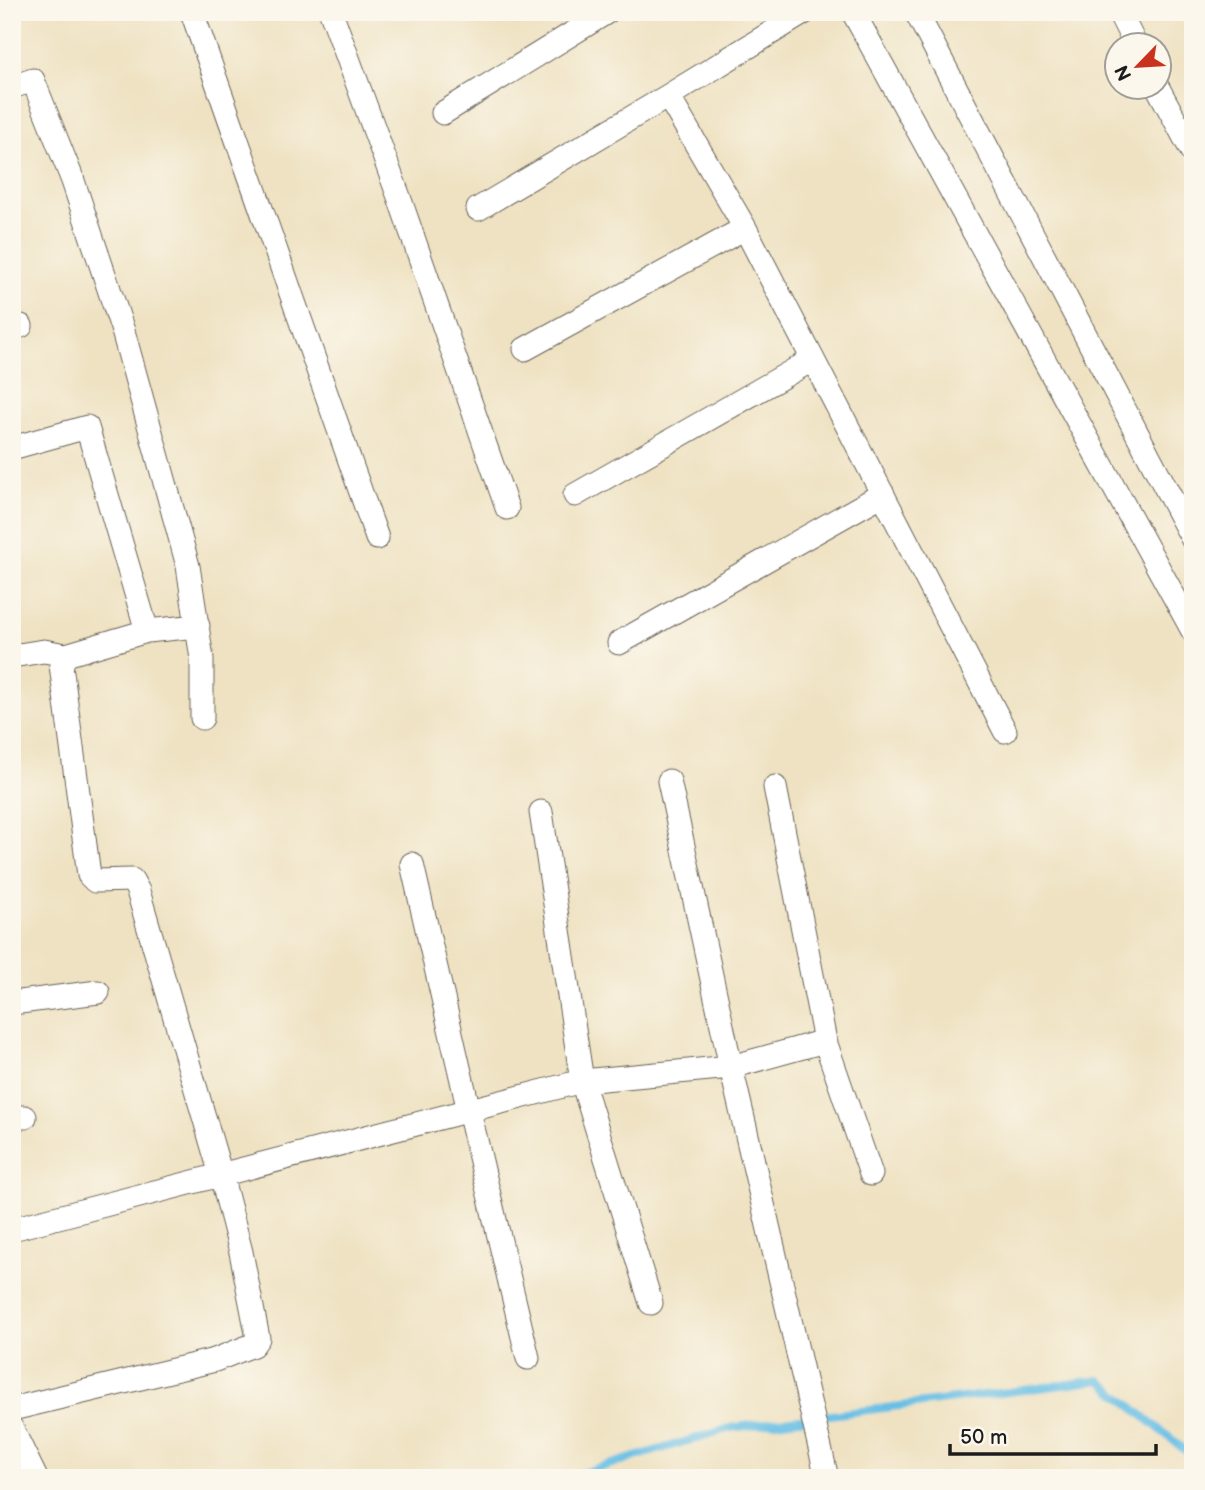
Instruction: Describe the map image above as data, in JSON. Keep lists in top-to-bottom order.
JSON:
{
  "scale_bar": "50 m",
  "north": "bottom left"
}
